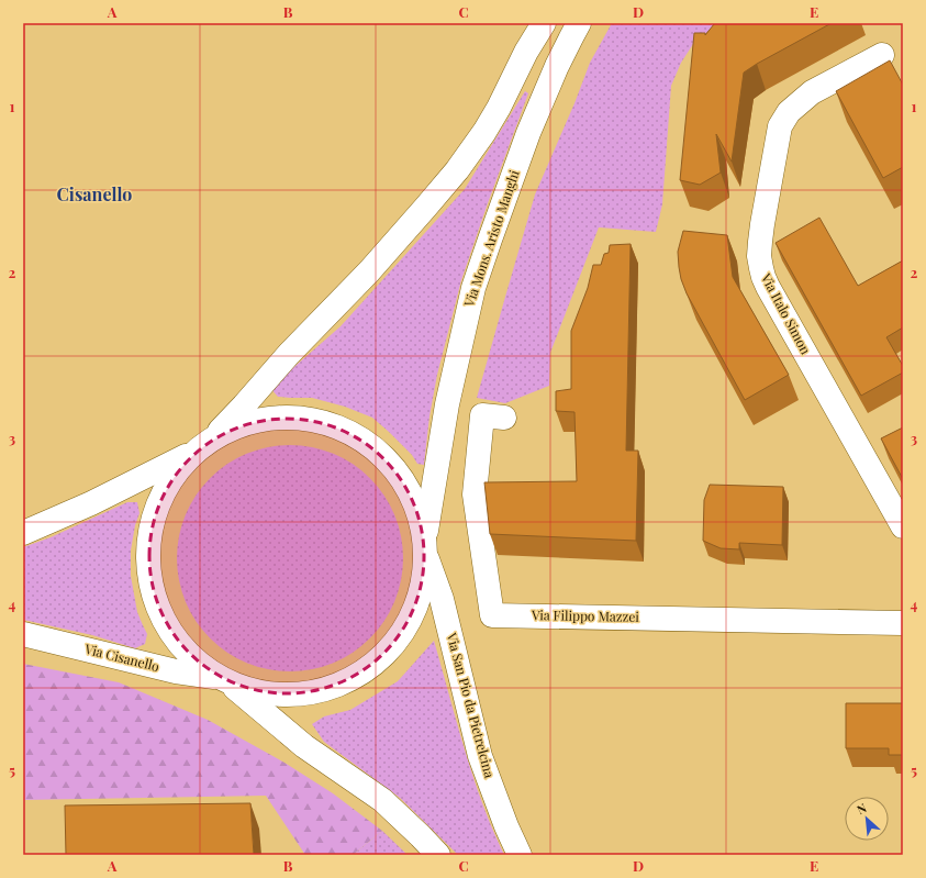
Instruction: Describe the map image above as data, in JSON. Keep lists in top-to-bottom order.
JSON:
{
  "streets": {
    "main road": [
      "Via Mons. Aristo Manghi",
      "Via Italo Simon",
      "Via Filippo Mazzei",
      "Via Cisanello",
      "Via San Pio da Pietrelcina"
    ]
  },
  "crossings": [
    ["Via Mons. Aristo Manghi", "Via Cisanello"],
    ["Via Mons. Aristo Manghi", "Via San Pio da Pietrelcina"]
  ],
  "districts": ["Cisanello"],
  "north": "top left",
  "grid": {
    "columns": [
      "A",
      "B",
      "C",
      "D",
      "E"
    ],
    "rows": [
      "1",
      "2",
      "3",
      "4",
      "5"
    ]
  }
}
